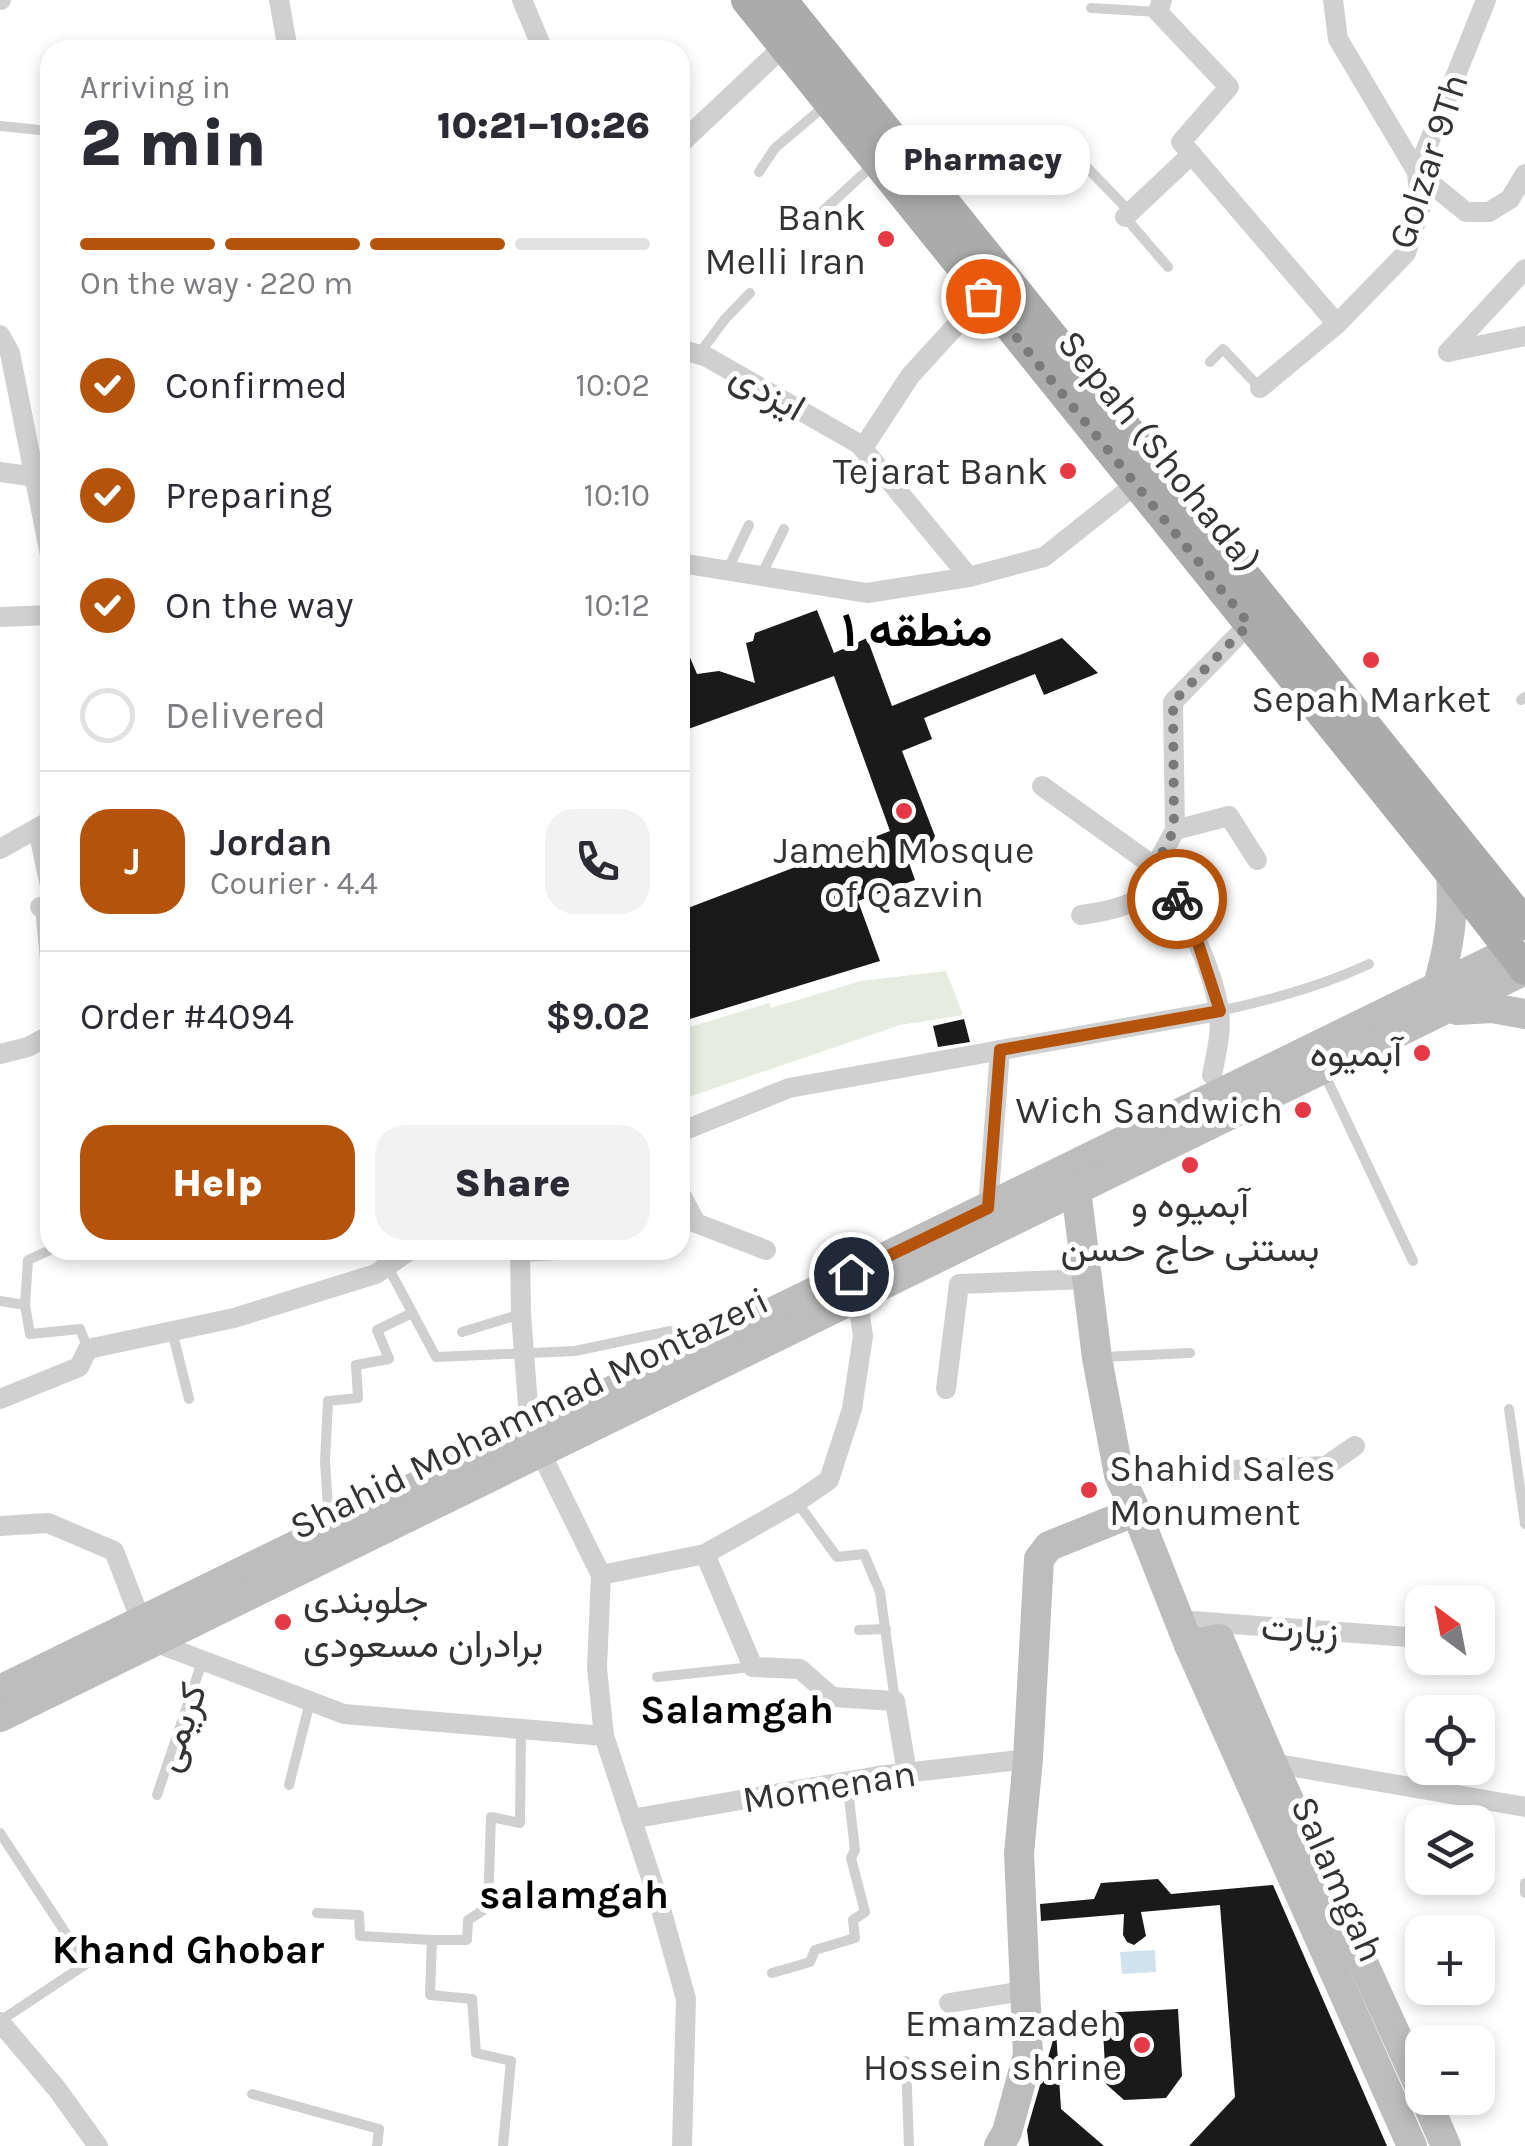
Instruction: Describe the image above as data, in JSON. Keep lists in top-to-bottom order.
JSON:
{
  "streets": {
    "main road": ["Sepah (Shohada)", "Shahid Mohammad Montazeri", "Salamgah"],
    "street": [
      "Golzar 9Th",
      "ایزدی",
      "زیارت",
      "Momenan"
    ],
    "lane": ["کریمی"]
  },
  "crossings": [
    ["Sepah (Shohada)", "Shahid Mohammad Montazeri"],
    ["زیارت", "Salamgah"]
  ],
  "districts": [
    "منطقه ۱",
    "Salamgah",
    "salamgah",
    "Khand Ghobar"
  ],
  "places": [
    "Bank Melli Iran",
    "Pharmacy",
    "Tejarat Bank",
    "Sepah Market",
    "Jameh Mosque of Qazvin",
    "آبمیوه",
    "Wich Sandwich",
    "آبمیوه و بستنی حاج حسن",
    "Shahid Sales Monument",
    "جلوبندی برادران مسعودی",
    "Emamzadeh Hossein shrine"
  ],
  "north": "top left",
  "page": {
    "heading": ["2 min", "Arriving in", "10:21–10:26"],
    "panel": [
      "Jordan",
      "Courier · 4.4",
      "Order #4094",
      "$9.02"
    ],
    "bubble": "Pharmacy",
    "bar": "On the way · 220 m",
    "list": [
      ["Confirmed", "10:02"],
      ["Preparing", "10:10"],
      ["On the way", "10:12"],
      "Delivered"
    ],
    "round": "J",
    "buttons": ["Help", "Share"],
    "map_buttons": ["+", "−"]
  }
}
